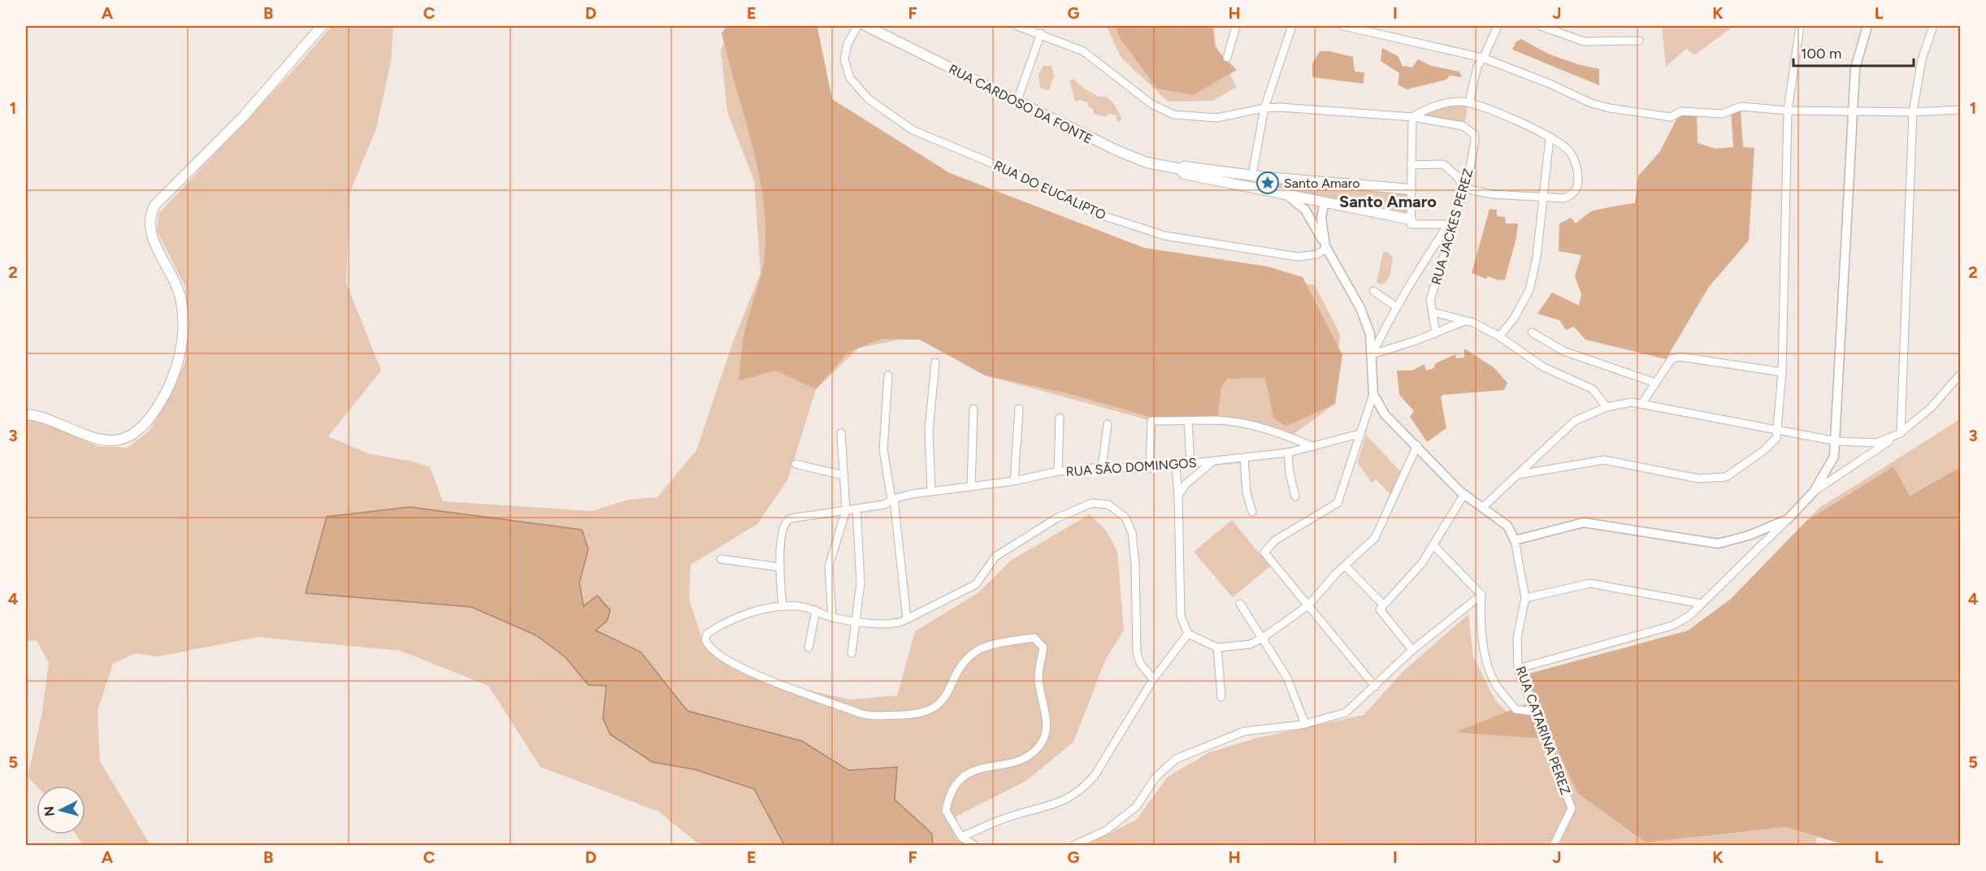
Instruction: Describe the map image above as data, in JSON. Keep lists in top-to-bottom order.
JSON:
{
  "streets": {
    "main road": ["RUA CARDOSO DA FONTE"],
    "street": [
      "RUA DO EUCALIPTO",
      "RUA JACKES PEREZ",
      "RUA SÃO DOMINGOS",
      "RUA CATARINA PEREZ"
    ]
  },
  "crossings": [
    ["RUA CARDOSO DA FONTE", "RUA JACKES PEREZ"],
    ["RUA CARDOSO DA FONTE", "RUA CATARINA PEREZ"],
    ["RUA DO EUCALIPTO", "RUA CATARINA PEREZ"]
  ],
  "districts": ["Santo Amaro"],
  "places": {
    "place": ["Santo Amaro"]
  },
  "scale_bar": "100 m",
  "north": "left",
  "grid": {
    "columns": [
      "A",
      "B",
      "C",
      "D",
      "E",
      "F",
      "G",
      "H",
      "I",
      "J",
      "K",
      "L"
    ],
    "rows": [
      "1",
      "2",
      "3",
      "4",
      "5"
    ]
  }
}
